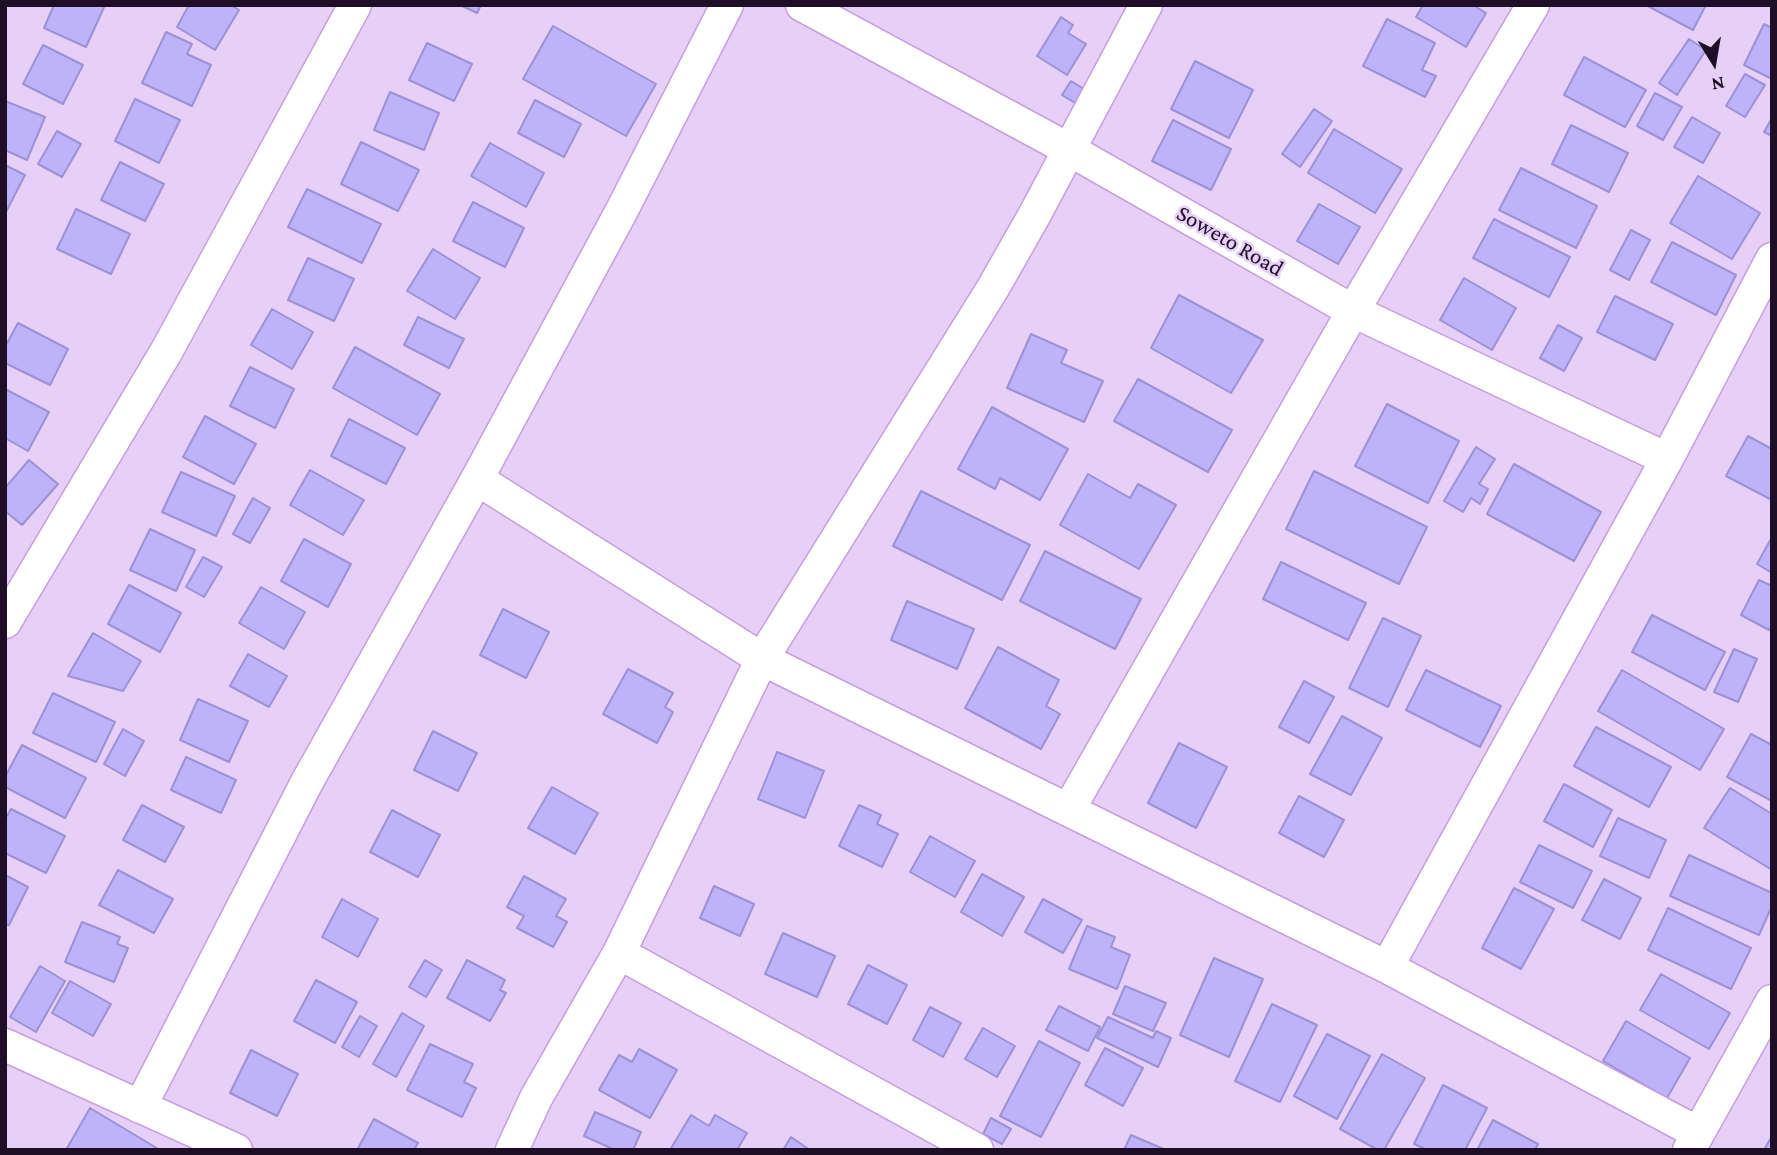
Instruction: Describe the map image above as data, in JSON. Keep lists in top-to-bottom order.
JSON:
{
  "streets": {
    "street": ["Soweto Road"]
  },
  "north": "bottom"
}
